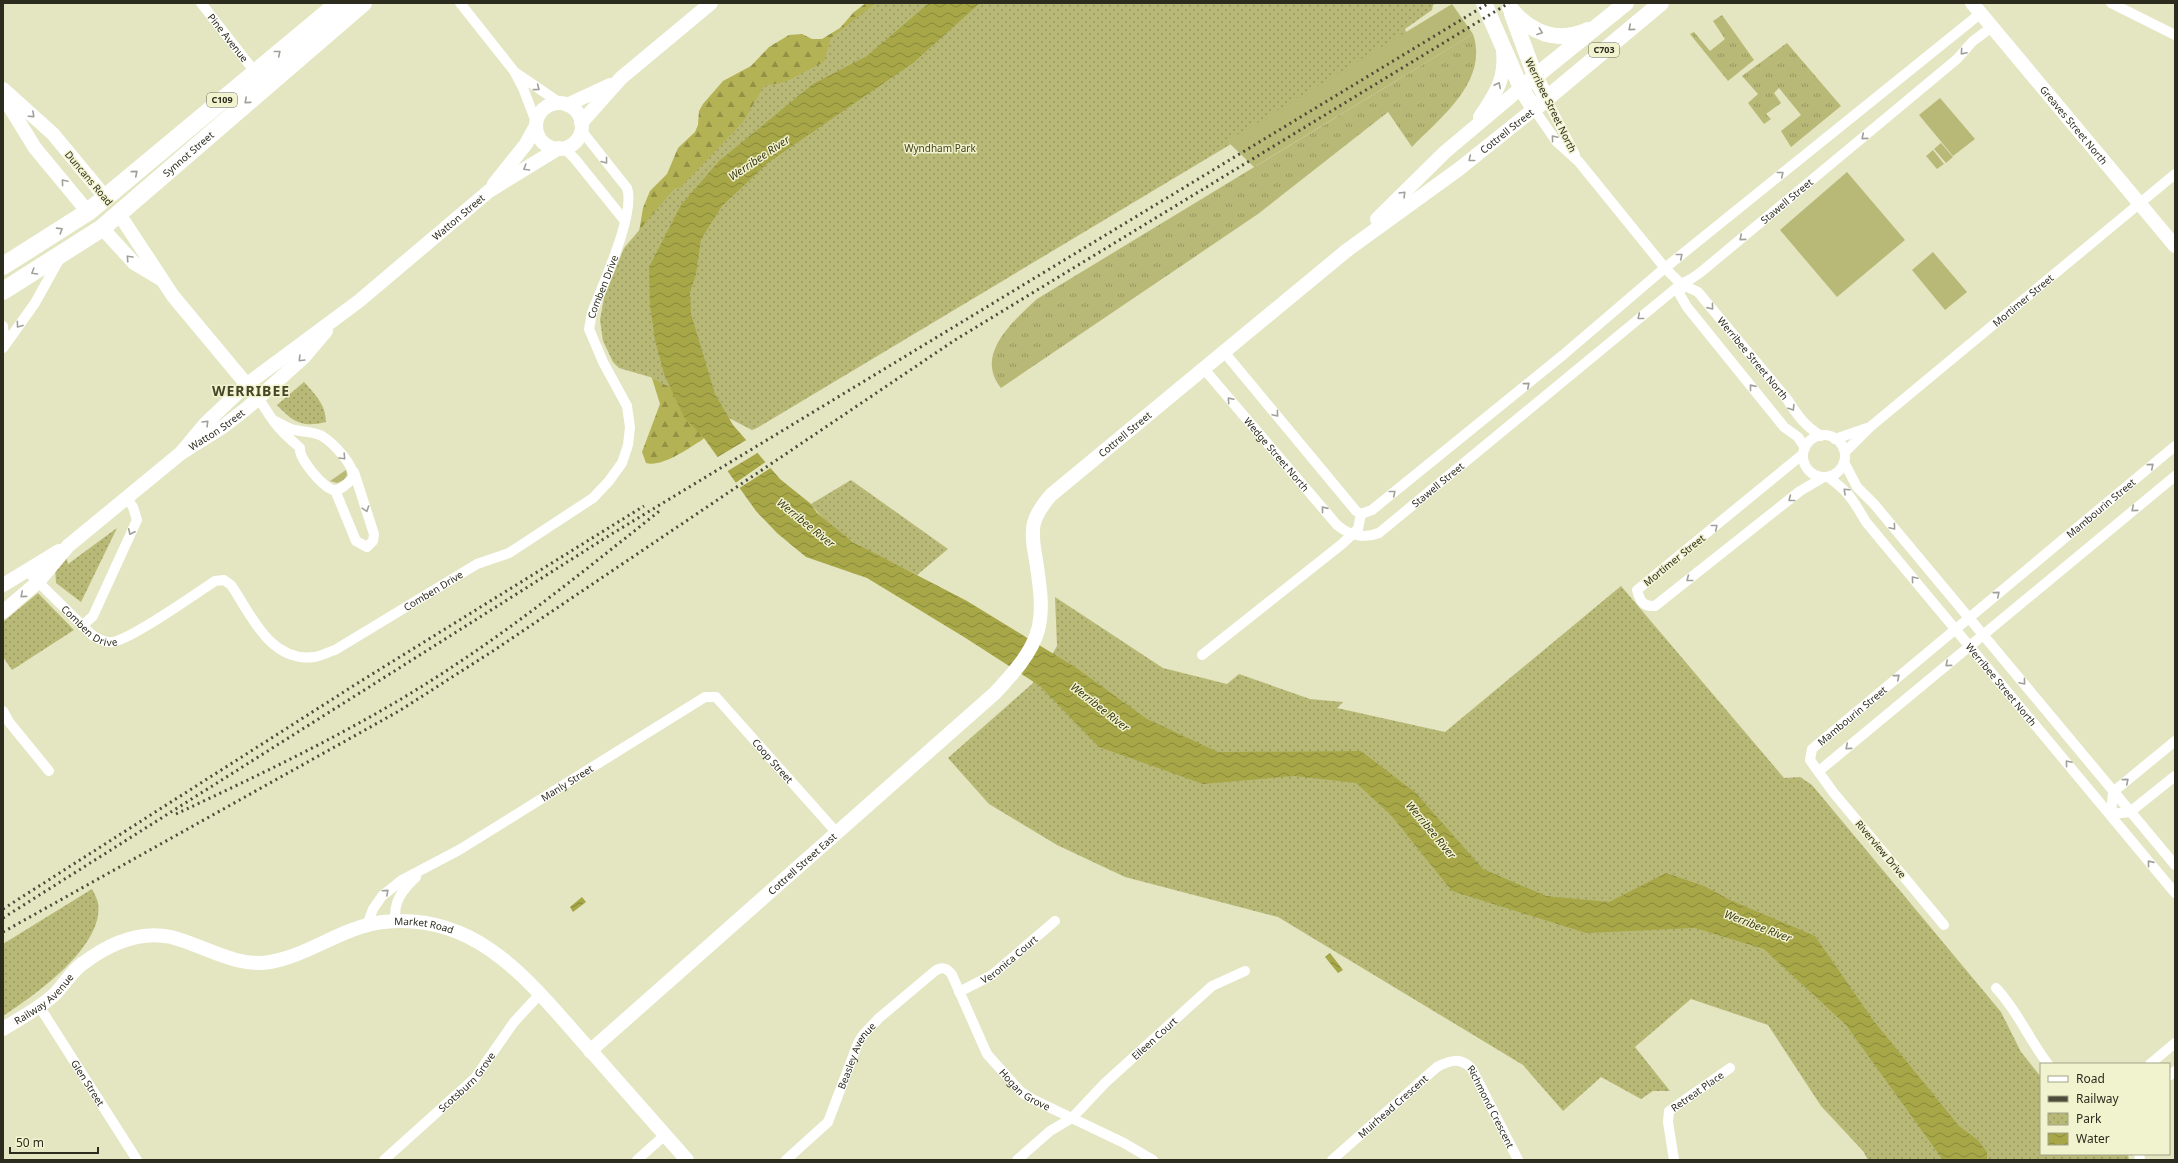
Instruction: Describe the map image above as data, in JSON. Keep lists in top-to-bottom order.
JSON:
{
  "streets": {
    "highway": ["C109", "Synnot Street", "Duncans Road"],
    "main road": ["C703", "Werribee Street North", "Cottrell Street"],
    "street": [
      "Pine Avenue",
      "Greaves Street North",
      "Stawell Street",
      "Watton Street",
      "Comben Drive",
      "Mortimer Street",
      "Wedge Street North",
      "Mambourin Street",
      "Coop Street",
      "Manly Street",
      "Riverview Drive",
      "Cottrell Street East",
      "Market Road",
      "Veronica Court",
      "Railway Avenue",
      "Eileen Court",
      "Beasley Avenue",
      "Scotsburn Grove",
      "Glen Street",
      "Hogan Grove",
      "Retreat Place",
      "Muirhead Crescent",
      "Richmond Crescent"
    ]
  },
  "crossings": [
    ["Pine Avenue", "Synnot Street"],
    ["C703", "Werribee Street North"],
    ["C703", "Cottrell Street"],
    ["Werribee Street North", "Cottrell Street"],
    ["Werribee Street North", "Stawell Street"],
    ["Werribee Street North", "Mortimer Street"],
    ["Werribee Street North", "Mambourin Street"],
    ["Greaves Street North", "Stawell Street"],
    ["Greaves Street North", "Mortimer Street"],
    ["Cottrell Street", "Wedge Street North"],
    ["Cottrell Street", "Cottrell Street East"],
    ["Synnot Street", "Duncans Road"],
    ["Duncans Road", "Watton Street"],
    ["Stawell Street", "Wedge Street North"],
    ["Watton Street", "Comben Drive"],
    ["Mambourin Street", "Riverview Drive"],
    ["Coop Street", "Manly Street"],
    ["Coop Street", "Cottrell Street East"],
    ["Manly Street", "Market Road"],
    ["Cottrell Street East", "Market Road"],
    ["Market Road", "Railway Avenue"],
    ["Market Road", "Scotsburn Grove"],
    ["Veronica Court", "Hogan Grove"],
    ["Railway Avenue", "Glen Street"],
    ["Eileen Court", "Hogan Grove"],
    ["Beasley Avenue", "Hogan Grove"],
    ["Muirhead Crescent", "Richmond Crescent"]
  ],
  "districts": ["WERRIBEE"],
  "water": ["Werribee River"],
  "parks": ["Wyndham Park"],
  "legend": [
    "Road",
    "Railway",
    "Park",
    "Water"
  ],
  "scale_bar": "50 m"
}
